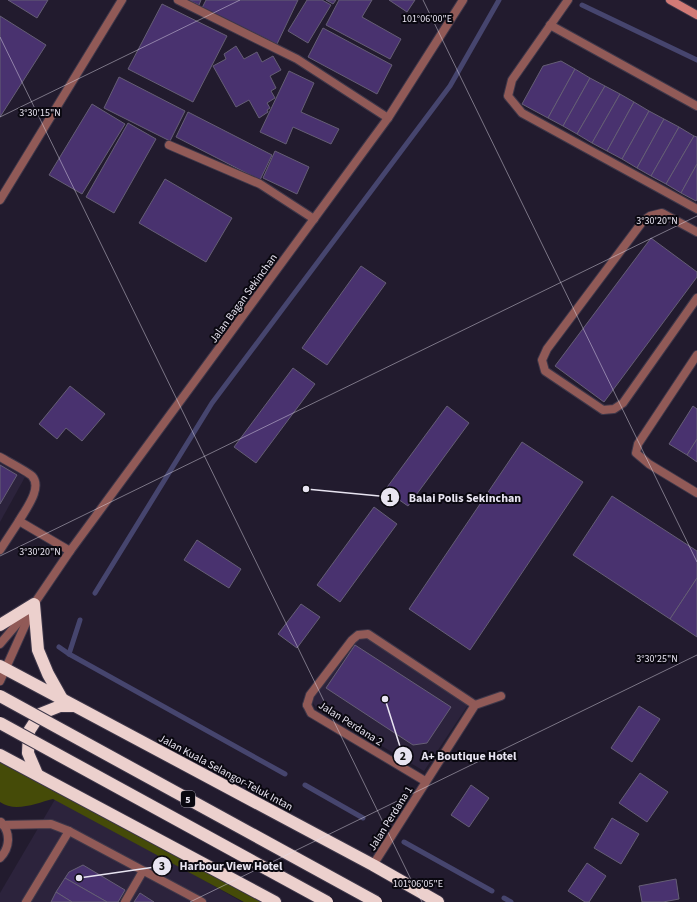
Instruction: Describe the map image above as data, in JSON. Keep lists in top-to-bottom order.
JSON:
{
  "streets": {
    "highway": ["Jalan Kuala Selangor-Teluk Intan", "5"],
    "street": ["Jalan Bagan Sekinchan", "Jalan Perdana 2", "Jalan Perdana 1"]
  },
  "crossings": [
    ["Jalan Bagan Sekinchan", "Jalan Kuala Selangor-Teluk Intan"],
    ["Jalan Perdana 2", "Jalan Perdana 1"],
    ["Jalan Kuala Selangor-Teluk Intan", "Jalan Perdana 1"]
  ],
  "places": ["Balai Polis Sekinchan", "A+ Boutique Hotel", "Harbour View Hotel"],
  "coordinates": [
    "101°06'00\"E",
    "3°30'15\"N",
    "3°30'20\"N",
    "3°30'25\"N",
    "101°06'05\"E"
  ]
}
